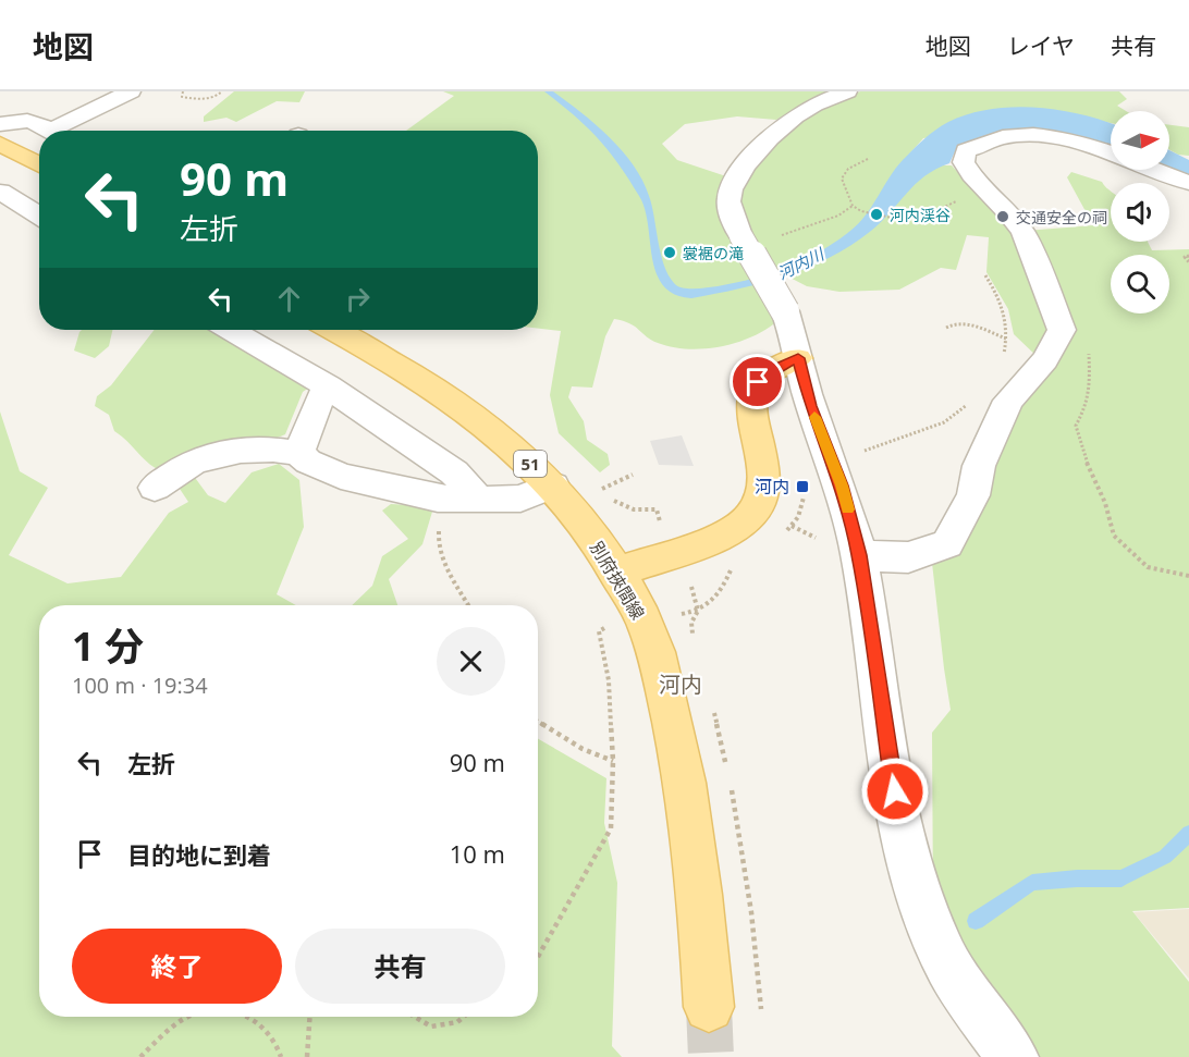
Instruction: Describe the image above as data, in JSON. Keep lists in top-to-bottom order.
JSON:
{
  "streets": {
    "main road": ["51", "別府挾間線"]
  },
  "districts": ["河内"],
  "water": ["河内川"],
  "places": {
    "other": ["河内渓谷", "交通安全の祠", "裳裾の滝"],
    "transit": ["河内"]
  },
  "north": "right",
  "page": {
    "header": "地図",
    "nav": ["地図", "レイヤ", "共有"],
    "turn": ["90 m", "左折"],
    "heading": ["1 分", "100 m · 19:34"],
    "list": [
      {
        "name": "左折",
        "value": "90 m"
      },
      {
        "name": "目的地に到着",
        "value": "10 m"
      }
    ],
    "buttons": ["終了", "共有"]
  }
}
